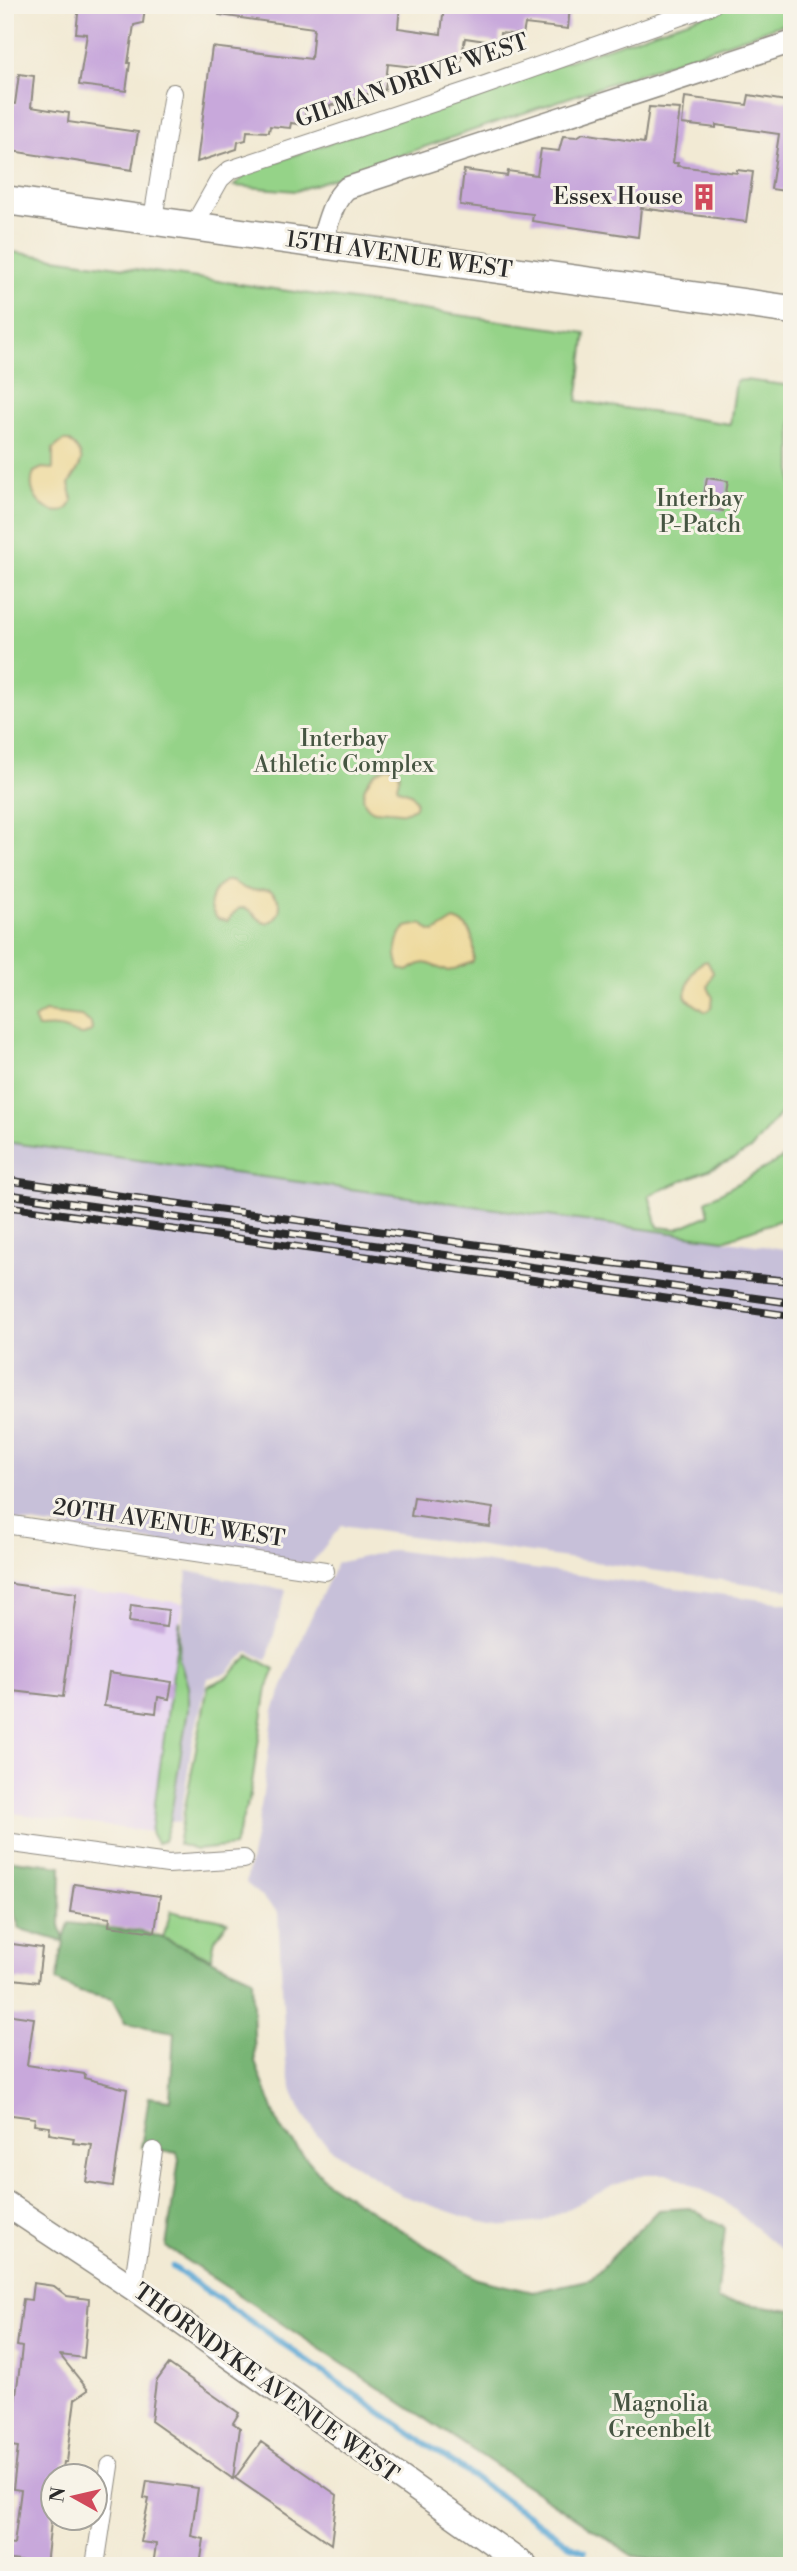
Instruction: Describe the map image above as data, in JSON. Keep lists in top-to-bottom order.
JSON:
{
  "streets": {
    "main road": ["15TH AVENUE WEST", "THORNDYKE AVENUE WEST"],
    "street": ["GILMAN DRIVE WEST", "20TH AVENUE WEST"]
  },
  "crossings": [
    ["GILMAN DRIVE WEST", "15TH AVENUE WEST"]
  ],
  "parks": ["Interbay P-Patch", "Interbay Athletic Complex", "Magnolia Greenbelt"],
  "places": {
    "building": ["Essex House"]
  },
  "north": "left"
}
